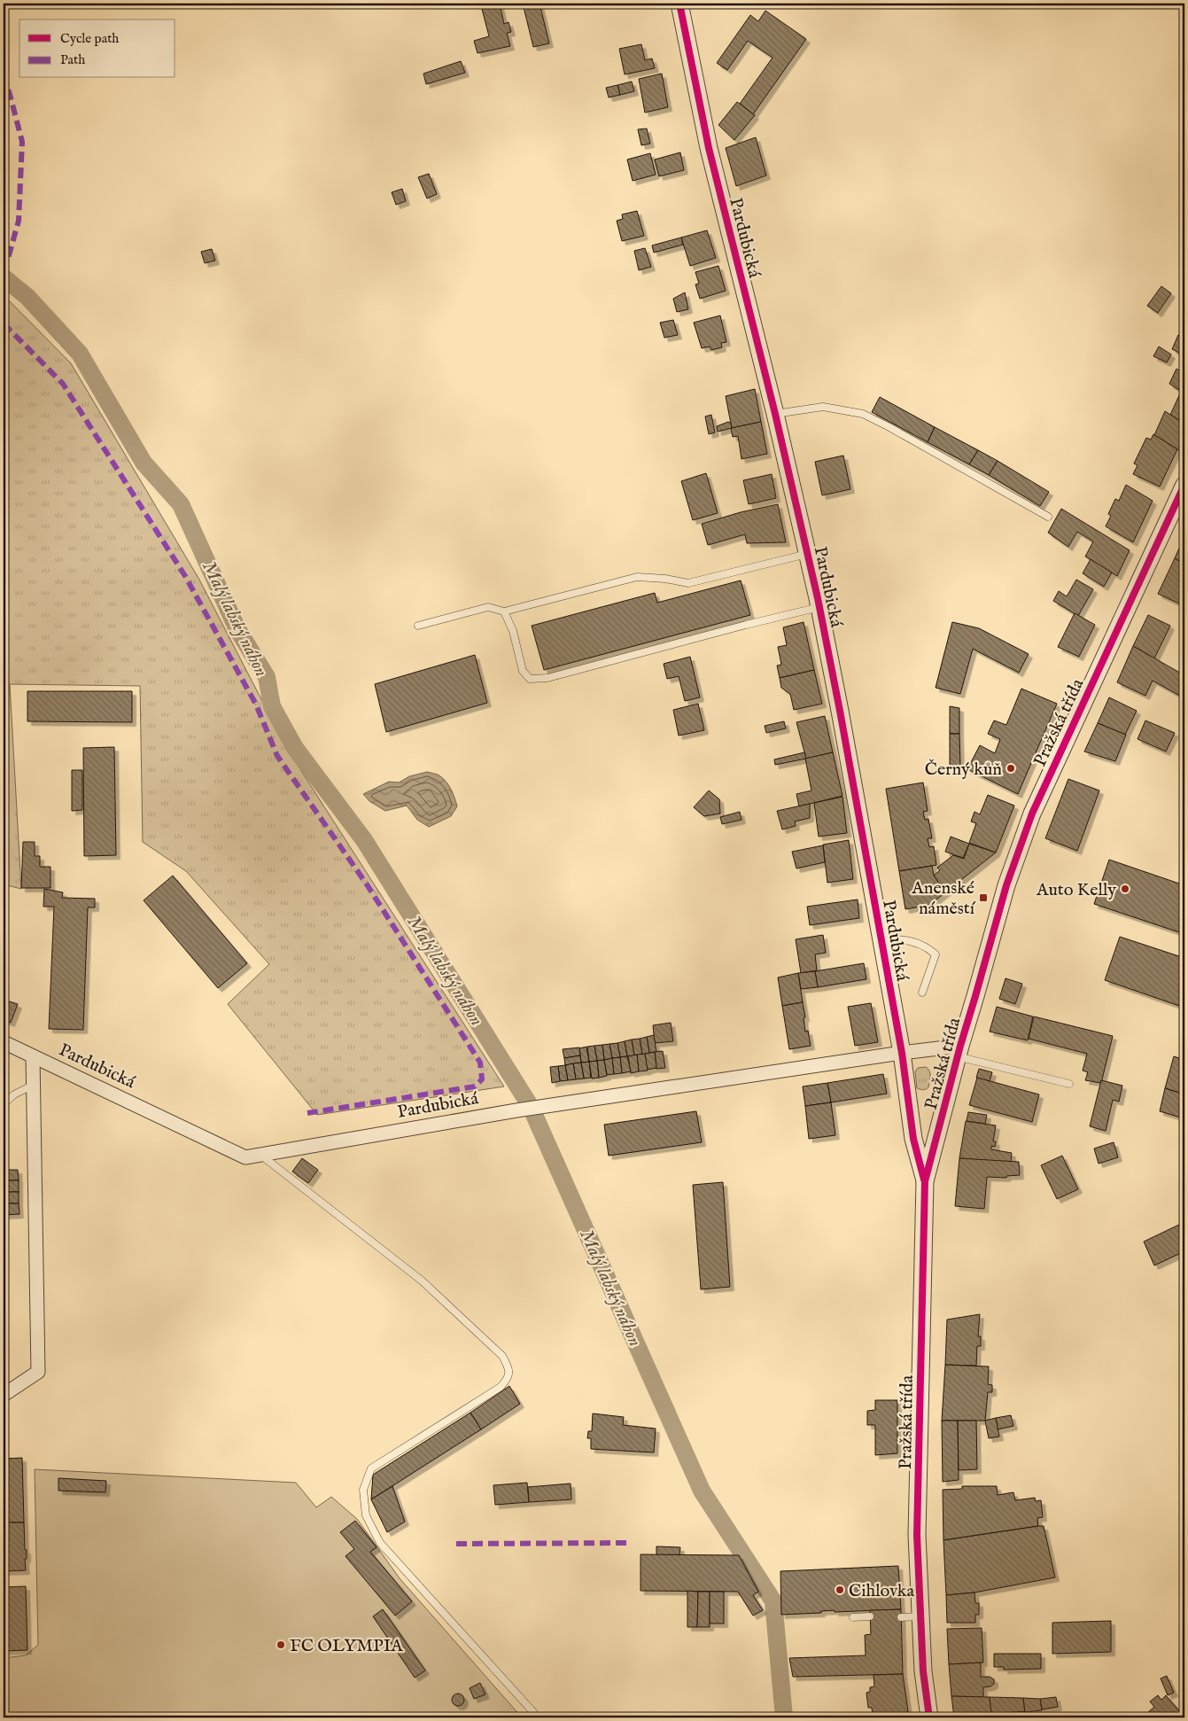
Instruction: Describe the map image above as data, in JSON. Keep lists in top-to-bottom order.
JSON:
{
  "streets": {
    "street": ["Pardubická", "Pražská třída"]
  },
  "crossings": [
    ["Pardubická", "Pražská třída"]
  ],
  "water": ["Malý labský náhon"],
  "places": {
    "other": [
      "Černý kůň",
      "Auto Kelly",
      "Cihlovka",
      "FC OLYMPIA"
    ],
    "transit": ["Anenské náměstí"]
  },
  "legend": ["Cycle path", "Path"]
}
